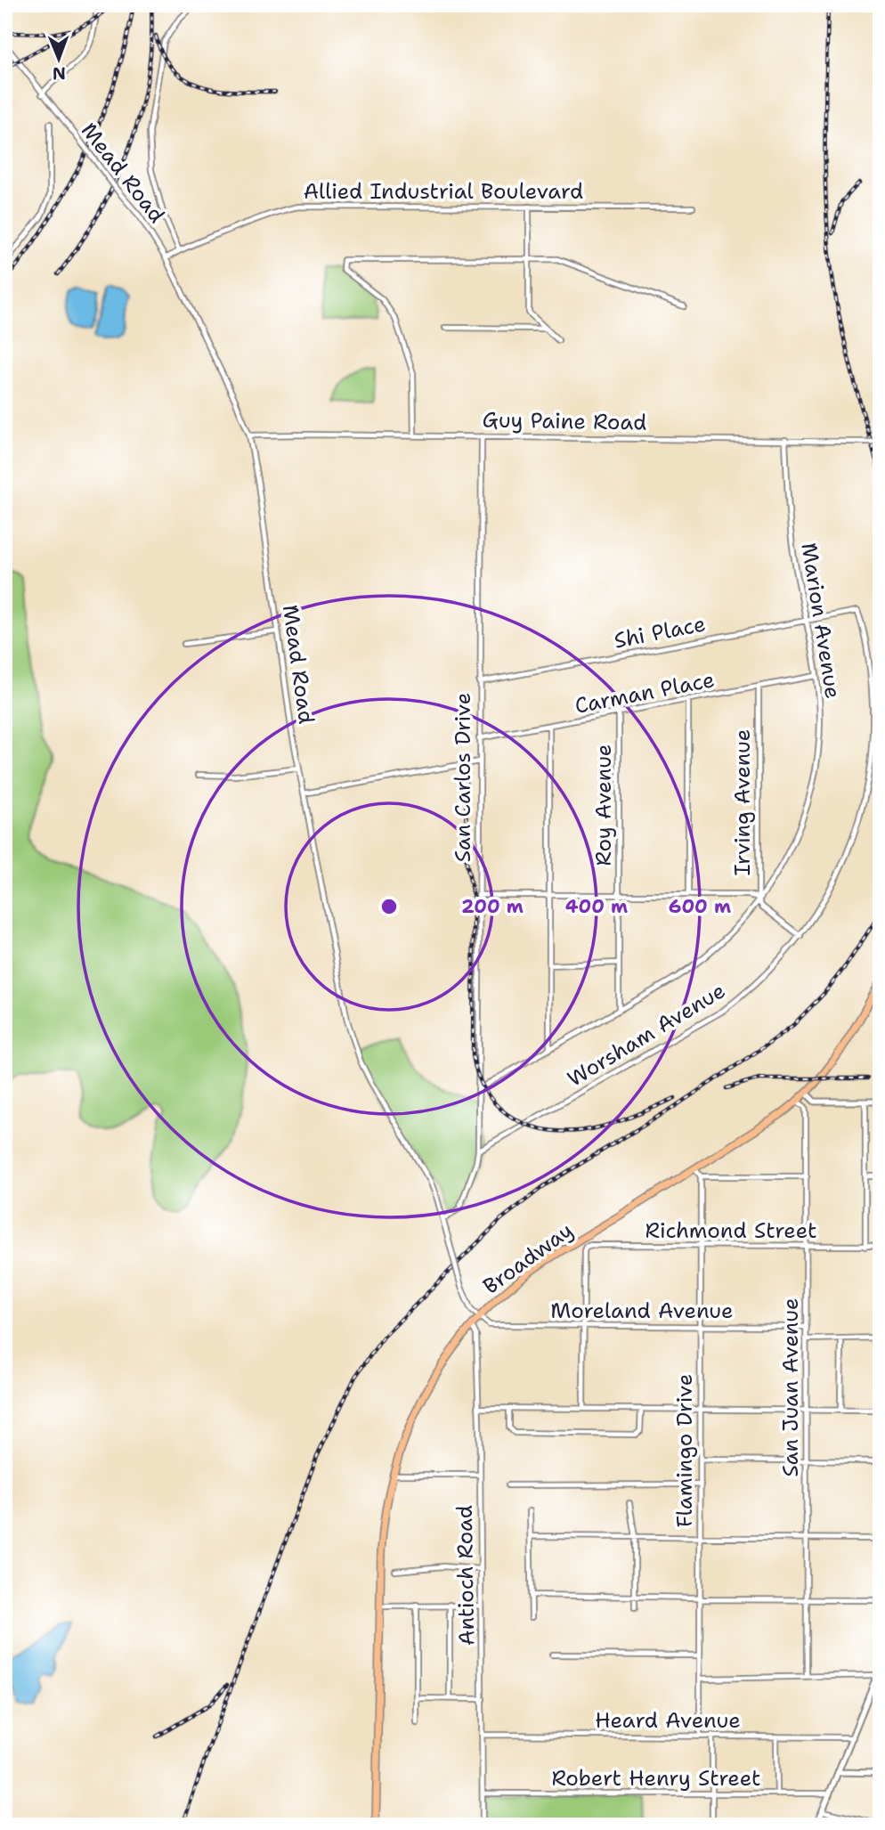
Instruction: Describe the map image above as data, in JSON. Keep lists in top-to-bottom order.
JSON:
{
  "streets": {
    "main road": ["Broadway"],
    "street": [
      "Mead Road",
      "Allied Industrial Boulevard",
      "Guy Paine Road",
      "Marion Avenue",
      "Shi Place",
      "Carman Place",
      "San Carlos Drive",
      "Irving Avenue",
      "Roy Avenue",
      "Worsham Avenue",
      "Richmond Street",
      "Moreland Avenue",
      "San Juan Avenue",
      "Flamingo Drive",
      "Antioch Road",
      "Heard Avenue",
      "Robert Henry Street"
    ]
  },
  "crossings": [
    ["Mead Road", "Allied Industrial Boulevard"],
    ["Mead Road", "Guy Paine Road"],
    ["Mead Road", "San Carlos Drive"],
    ["Mead Road", "Broadway"],
    ["Mead Road", "Moreland Avenue"],
    ["Guy Paine Road", "Marion Avenue"],
    ["Guy Paine Road", "San Carlos Drive"],
    ["Marion Avenue", "Shi Place"],
    ["Marion Avenue", "Carman Place"],
    ["Marion Avenue", "San Carlos Drive"],
    ["Marion Avenue", "Irving Avenue"],
    ["Marion Avenue", "Roy Avenue"],
    ["Shi Place", "San Carlos Drive"],
    ["Shi Place", "Worsham Avenue"],
    ["Carman Place", "San Carlos Drive"],
    ["Carman Place", "Irving Avenue"],
    ["Carman Place", "Roy Avenue"],
    ["San Carlos Drive", "Worsham Avenue"],
    ["Irving Avenue", "Worsham Avenue"],
    ["Richmond Street", "San Juan Avenue"],
    ["Richmond Street", "Flamingo Drive"],
    ["Broadway", "Moreland Avenue"],
    ["Broadway", "San Juan Avenue"],
    ["Broadway", "Antioch Road"],
    ["Moreland Avenue", "San Juan Avenue"],
    ["Moreland Avenue", "Flamingo Drive"],
    ["Flamingo Drive", "Heard Avenue"],
    ["Antioch Road", "Heard Avenue"],
    ["Antioch Road", "Robert Henry Street"]
  ],
  "north": "bottom",
  "rings": ["200 m", "400 m", "600 m"]
}
